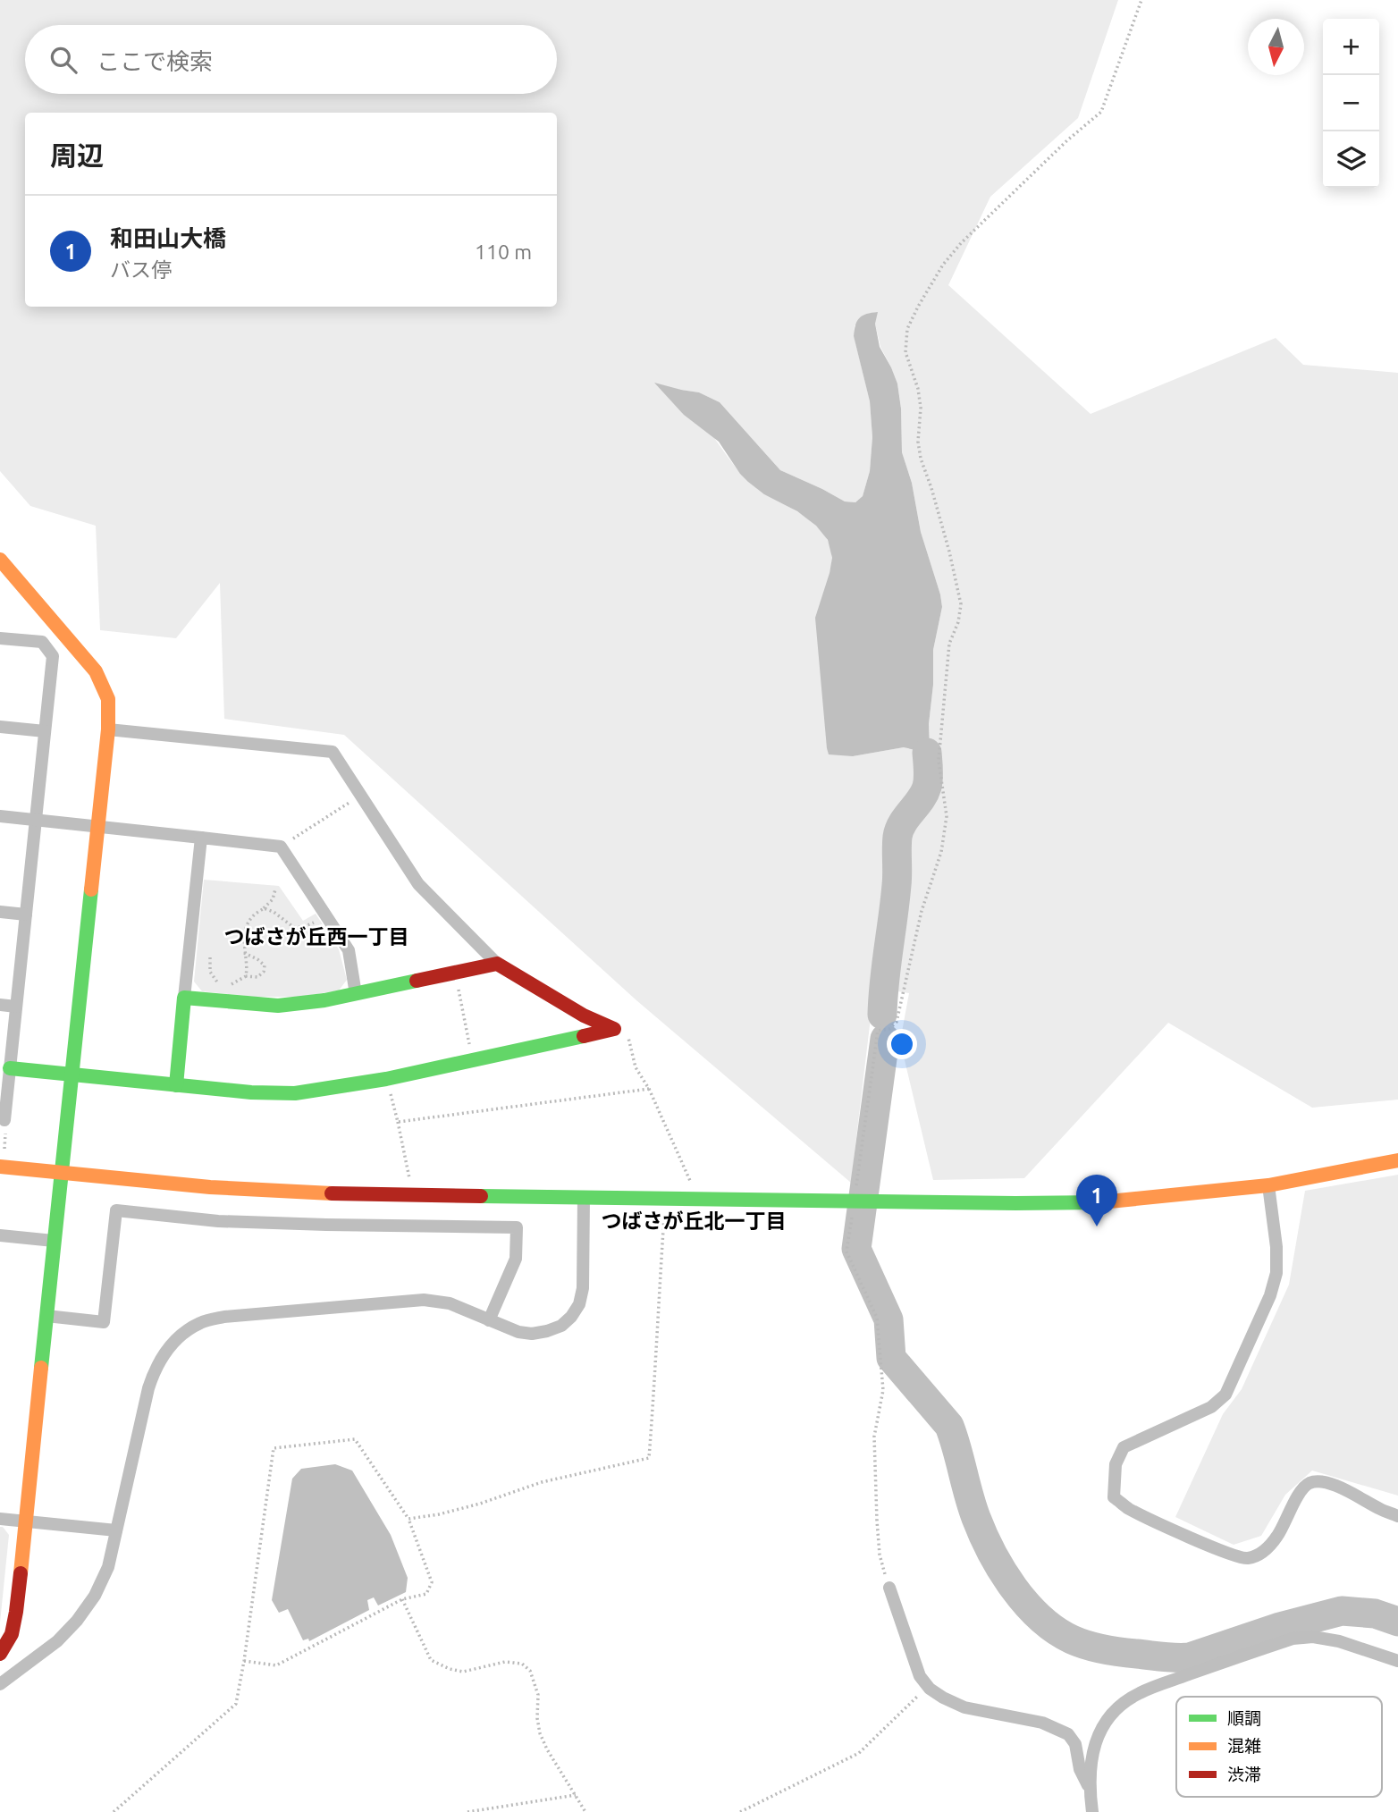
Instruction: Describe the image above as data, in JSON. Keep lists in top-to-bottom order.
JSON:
{
  "districts": ["つばさが丘西一丁目", "つばさが丘北一丁目"],
  "legend": ["順調", "混雑", "渋滞"],
  "north": "bottom",
  "page": {
    "map_buttons": ["+", "−"],
    "search": "ここで検索",
    "heading": "周辺",
    "list": [
      {
        "mark": "1",
        "name": "和田山大橋",
        "note": "バス停",
        "value": "110 m"
      }
    ],
    "pins": "1"
  }
}
